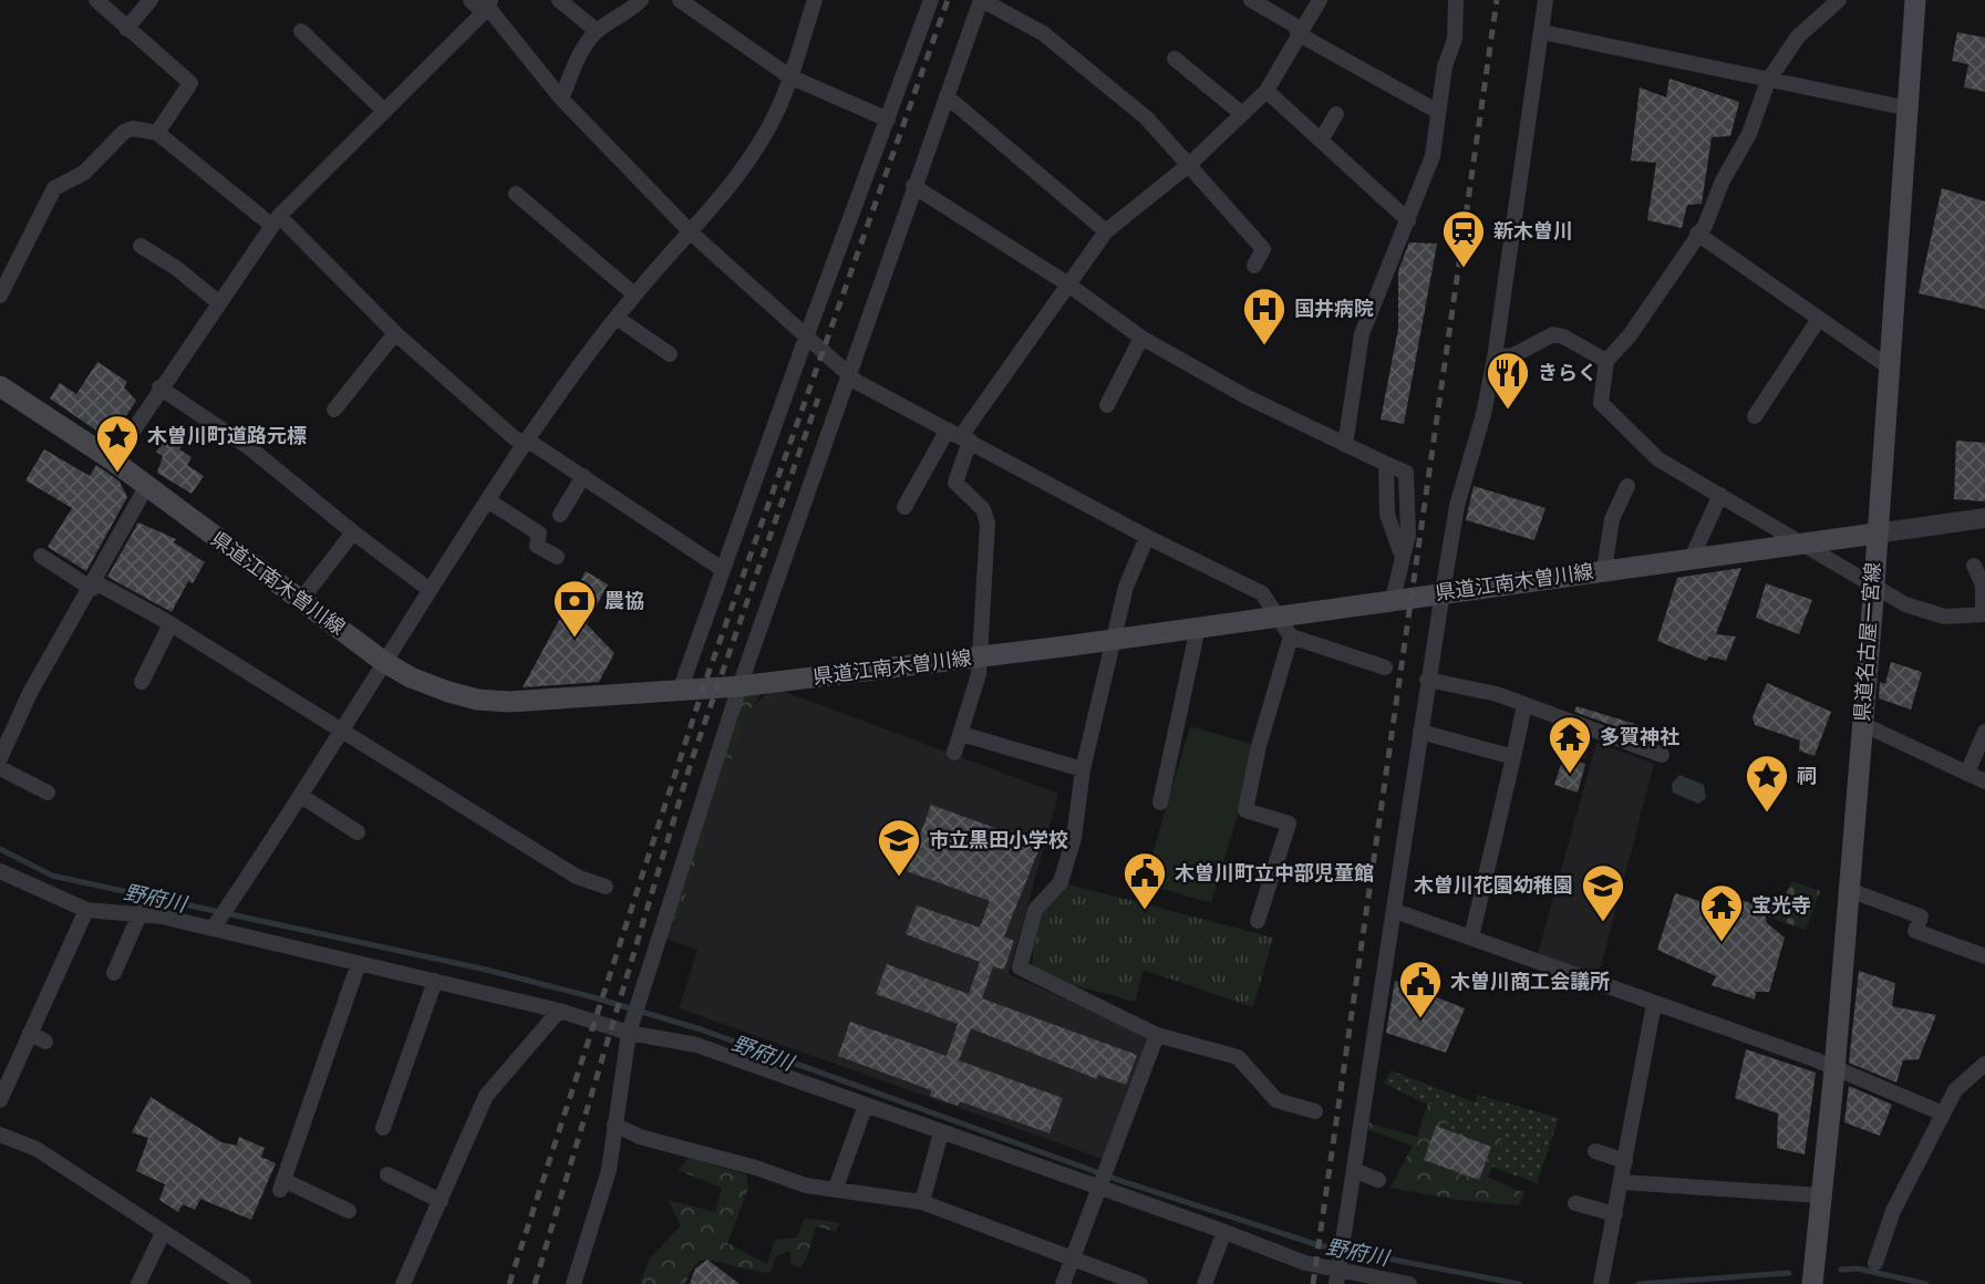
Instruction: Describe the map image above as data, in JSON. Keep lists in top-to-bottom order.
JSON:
{
  "streets": {
    "main road": ["県道江南木曽川線", "県道名古屋一宮線"]
  },
  "crossings": [
    ["県道江南木曽川線", "県道名古屋一宮線"]
  ],
  "water": ["野府川"],
  "places": {
    "station": ["新木曽川"],
    "hospital": ["国井病院"],
    "restaurant": ["きらく"],
    "place": ["木曽川町道路元標", "祠"],
    "bank": ["農協"],
    "temple": ["多賀神社", "宝光寺"],
    "school or university": ["市立黒田小学校", "木曽川花園幼稚園"],
    "public building": ["木曽川町立中部児童館", "木曽川商工会議所"]
  }
}
